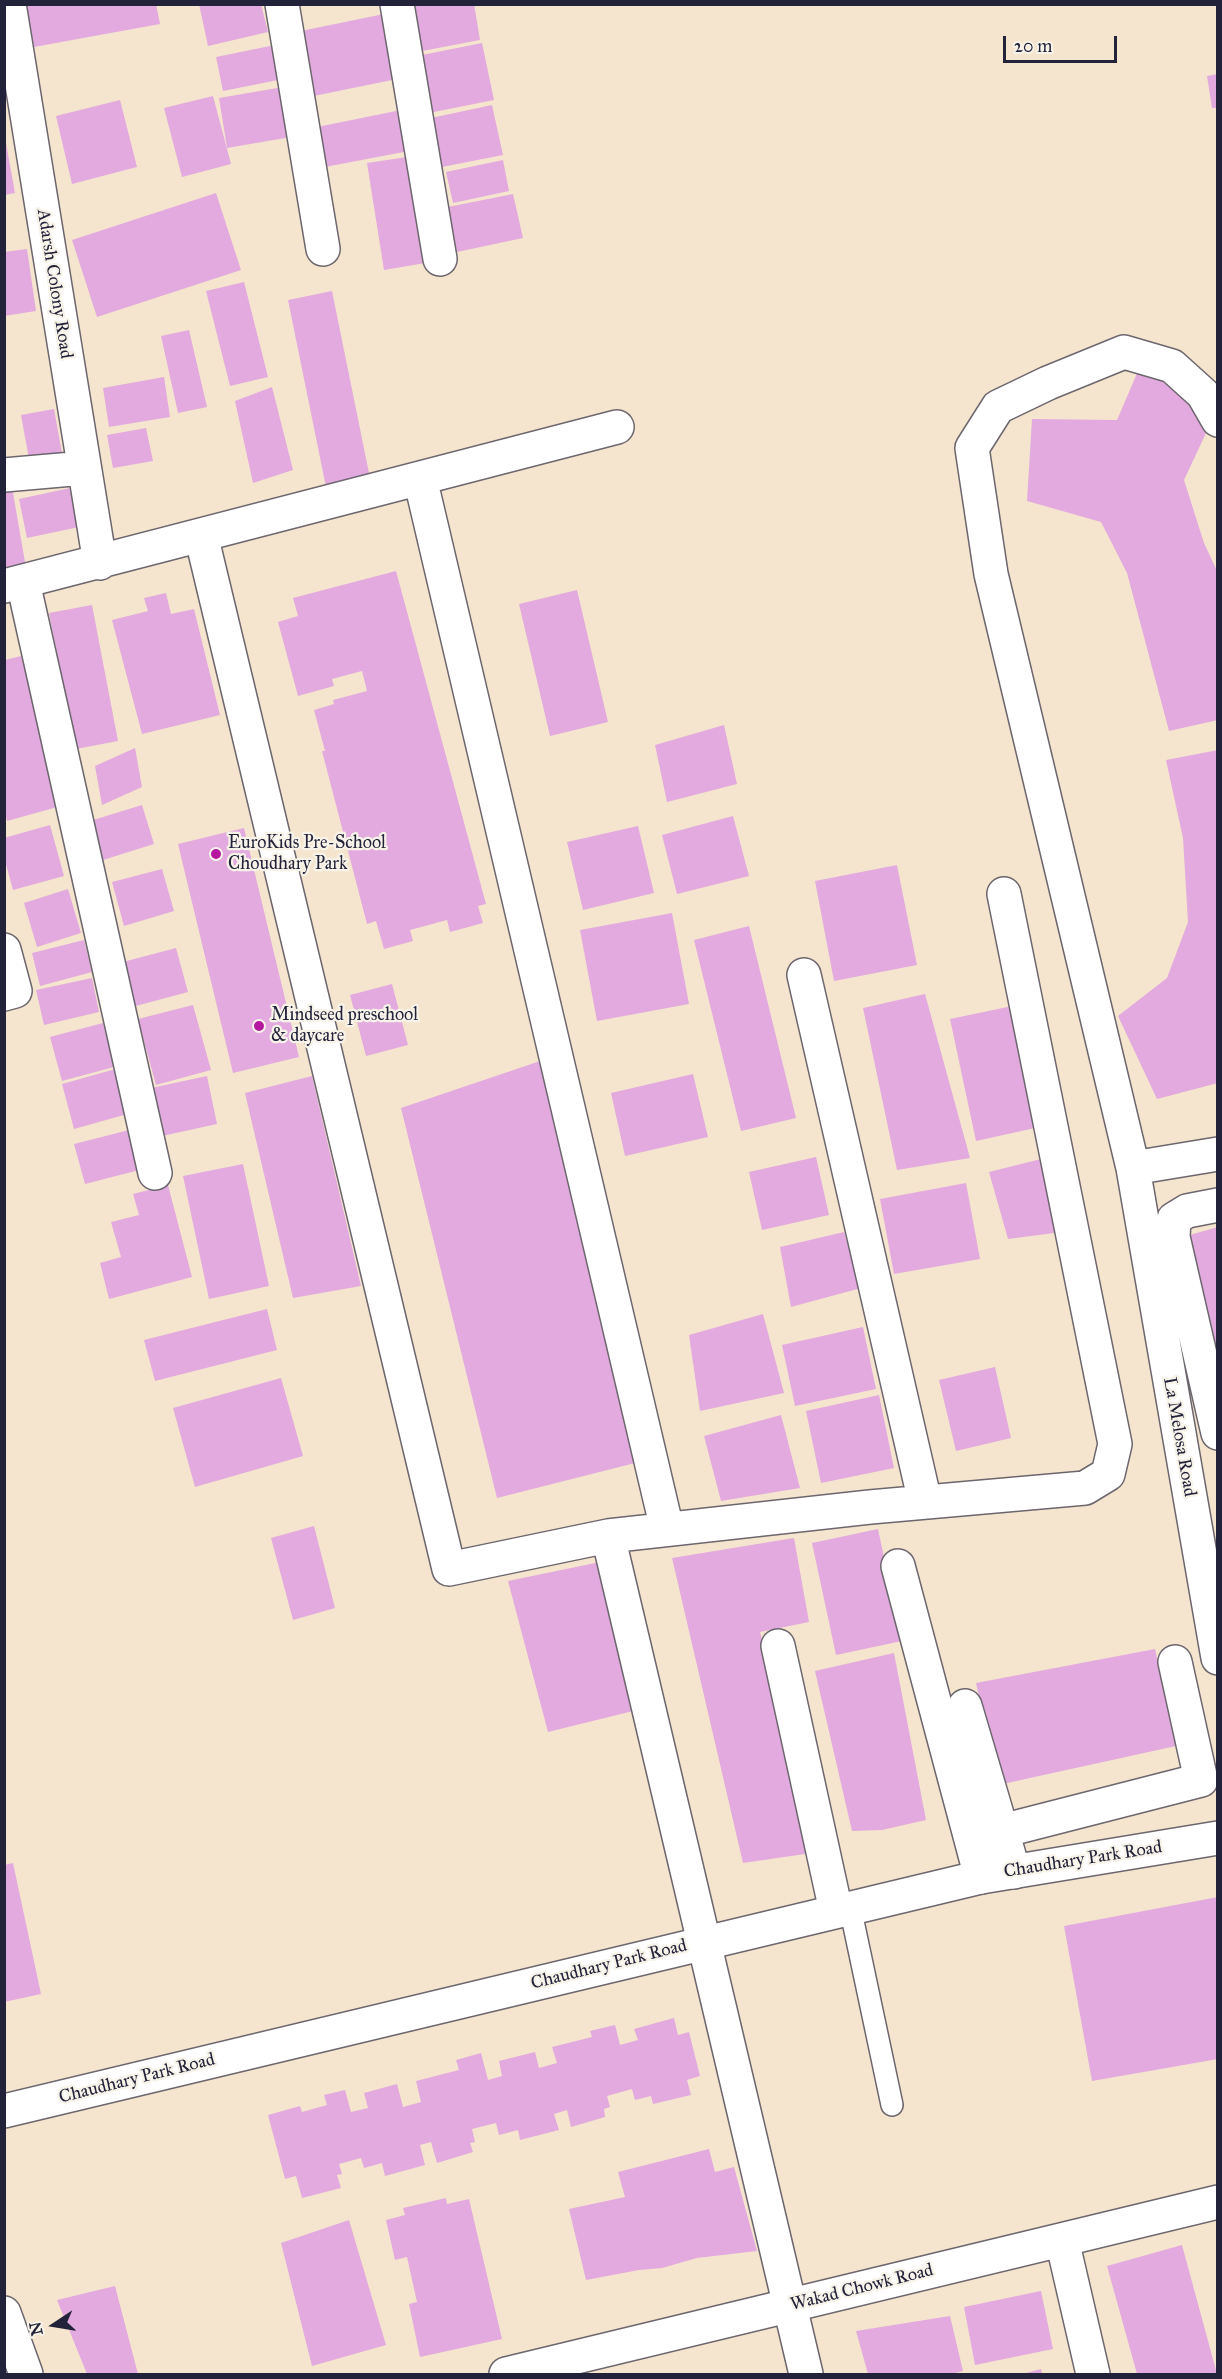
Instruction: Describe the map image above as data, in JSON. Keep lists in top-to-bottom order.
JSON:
{
  "streets": {
    "street": [
      "Adarsh Colony Road",
      "La Melosa Road",
      "Chaudhary Park Road",
      "Wakad Chowk Road"
    ]
  },
  "places": ["EuroKids Pre-School Choudhary Park", "Mindseed preschool & daycare"],
  "scale_bar": "20 m",
  "north": "left"
}
